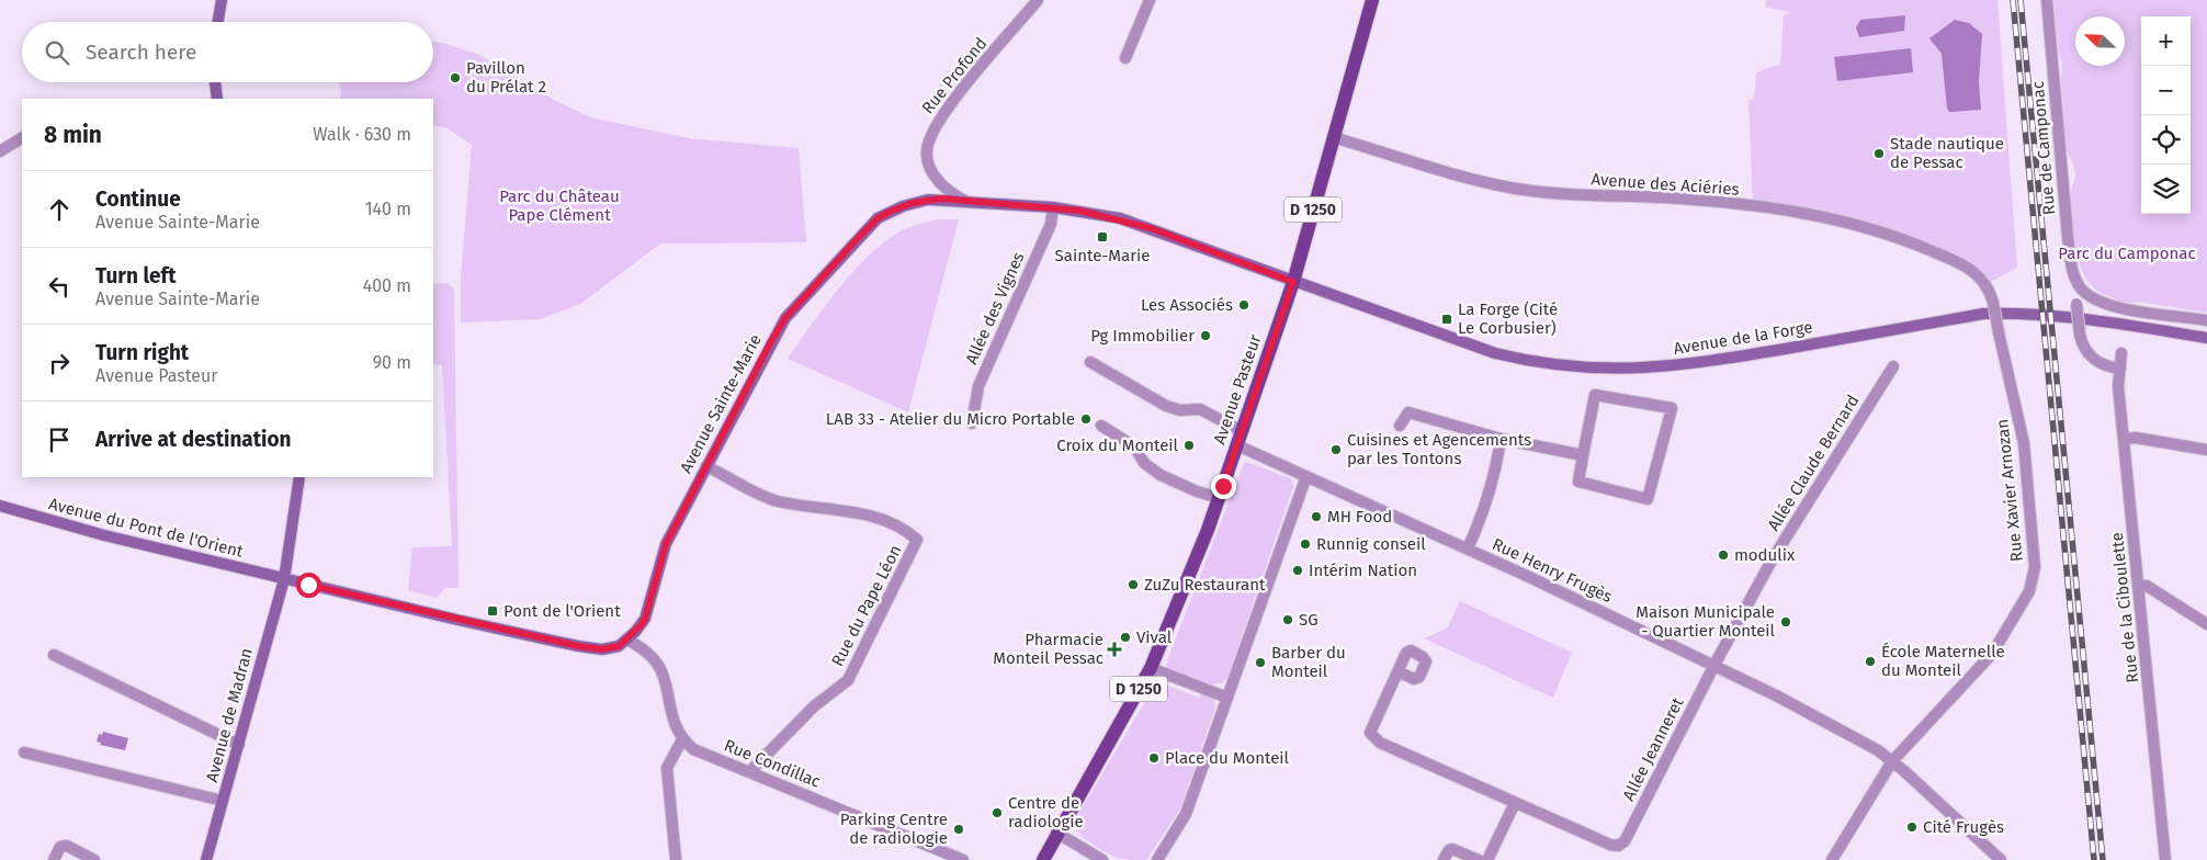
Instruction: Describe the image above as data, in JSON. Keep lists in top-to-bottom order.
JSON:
{
  "streets": {
    "main road": [
      "D 1250",
      "Avenue de la Forge",
      "Avenue Pasteur",
      "Avenue Sainte-Marie",
      "Avenue du Pont de l'Orient",
      "Avenue de Madran"
    ],
    "street": [
      "Rue Profond",
      "Rue de Camponac",
      "Avenue des Aciéries",
      "Allée des Vignes",
      "Allée Claude Bernard",
      "Rue Xavier Arnozan",
      "Rue Henry Frugès",
      "Rue du Pape Léon",
      "Rue de la Ciboulette",
      "Allée Jeanneret",
      "Rue Condillac"
    ]
  },
  "crossings": [
    ["Rue Profond", "Avenue Sainte-Marie"],
    ["Avenue des Aciéries", "Avenue Pasteur"],
    ["Avenue des Aciéries", "Rue Xavier Arnozan"],
    ["Allée des Vignes", "Avenue Sainte-Marie"],
    ["Avenue de la Forge", "Avenue Pasteur"],
    ["Avenue de la Forge", "Avenue Sainte-Marie"],
    ["Avenue Pasteur", "Avenue Sainte-Marie"],
    ["Avenue Pasteur", "Rue Henry Frugès"],
    ["Avenue Sainte-Marie", "Avenue du Pont de l'Orient"],
    ["Avenue Sainte-Marie", "Rue du Pape Léon"],
    ["Avenue Sainte-Marie", "Avenue de Madran"],
    ["Allée Claude Bernard", "Rue Henry Frugès"],
    ["Allée Claude Bernard", "Allée Jeanneret"],
    ["Rue Xavier Arnozan", "Rue Henry Frugès"],
    ["Avenue du Pont de l'Orient", "Avenue de Madran"],
    ["Rue Henry Frugès", "Allée Jeanneret"],
    ["Rue du Pape Léon", "Rue Condillac"]
  ],
  "parks": ["Parc du Château Pape Clément", "Parc du Camponac"],
  "places": {
    "other": [
      "Pavillon du Prélat 2",
      "Stade nautique de Pessac",
      "Les Associés",
      "Pg Immobilier",
      "LAB 33 - Atelier du Micro Portable",
      "Croix du Monteil",
      "Cuisines et Agencements par les Tontons",
      "MH Food",
      "Runnig conseil",
      "modulix",
      "Intérim Nation",
      "ZuZu Restaurant",
      "SG",
      "Maison Municipale - Quartier Monteil",
      "Vival",
      "École Maternelle du Monteil",
      "Barber du Monteil",
      "Place du Monteil",
      "Centre de radiologie",
      "Cité Frugès",
      "Parking Centre de radiologie"
    ],
    "transit": ["Sainte-Marie", "La Forge (Cité Le Corbusier)", "Pont de l'Orient"],
    "health": ["Pharmacie Monteil Pessac"]
  },
  "north": "top left",
  "page": {
    "map_buttons": ["+", "−"],
    "search": "Search here",
    "heading": ["8 min", "Walk · 630 m"],
    "list": [
      ["Continue", "Avenue Sainte-Marie", "140 m"],
      ["Turn left", "Avenue Sainte-Marie", "400 m"],
      ["Turn right", "Avenue Pasteur", "90 m"],
      "Arrive at destination"
    ]
  }
}
